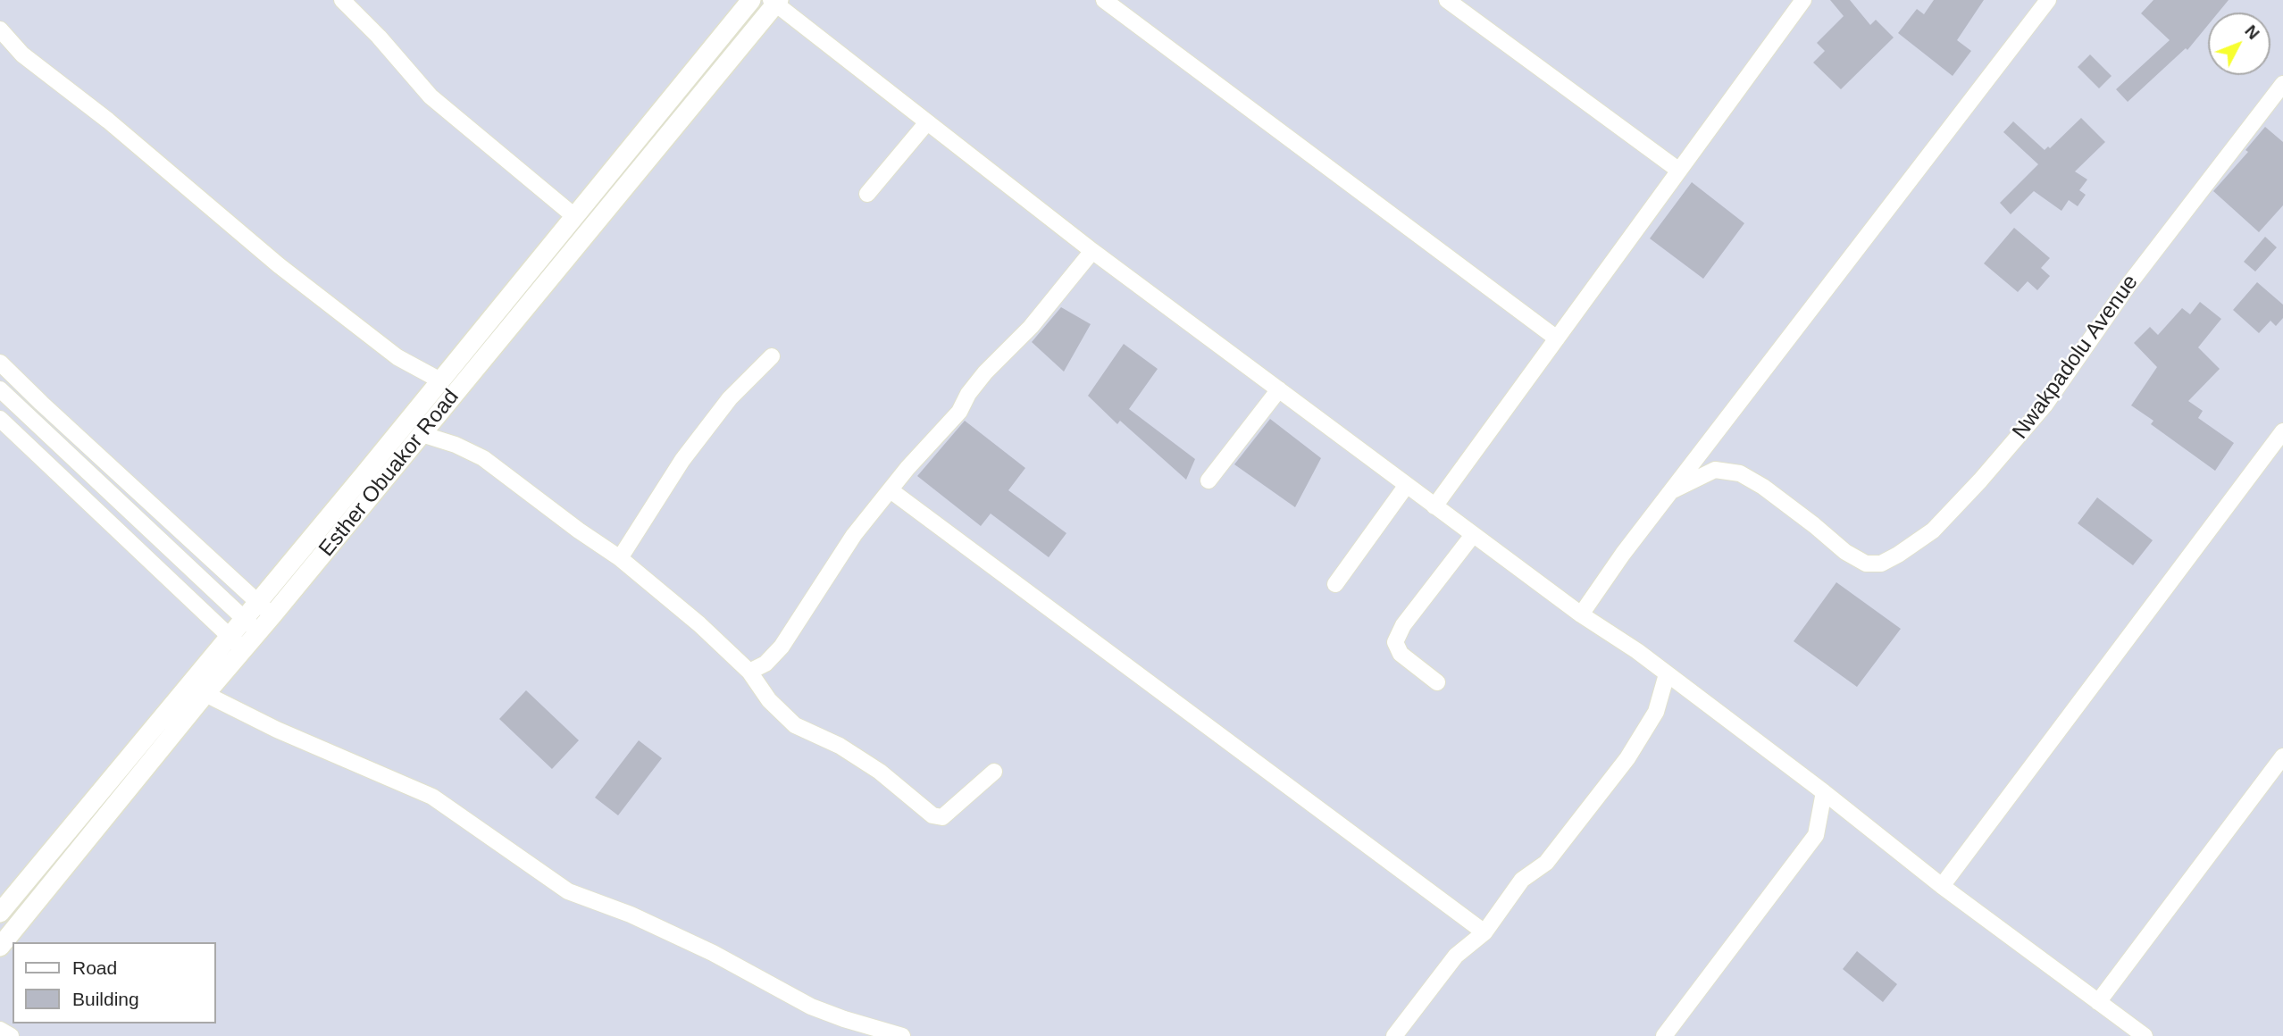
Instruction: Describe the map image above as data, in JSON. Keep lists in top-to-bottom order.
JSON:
{
  "streets": {
    "street": ["Nwakpadolu Avenue", "Esther Obuakor Road"]
  },
  "legend": ["Road", "Building"],
  "north": "top right"
}
